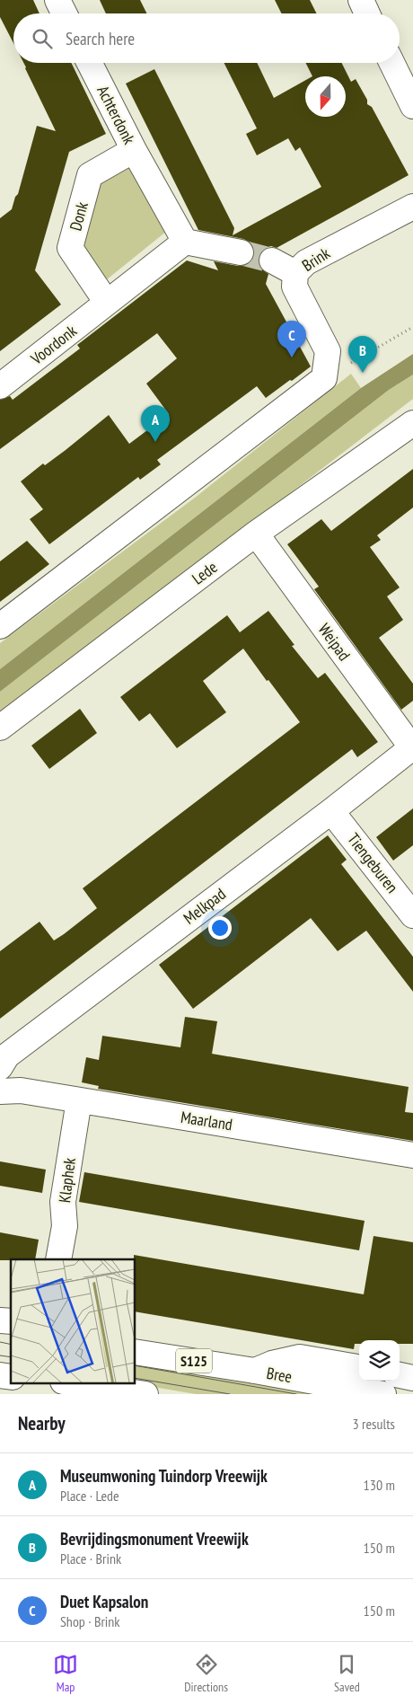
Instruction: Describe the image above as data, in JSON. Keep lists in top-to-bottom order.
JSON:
{
  "streets": {
    "street": [
      "Achterdonk",
      "Donk",
      "Brink",
      "Voordonk",
      "Lede",
      "Weipad",
      "Tiengeburen",
      "Melkpad",
      "Maarland",
      "Klaphek",
      "S125",
      "Bree"
    ]
  },
  "crossings": [
    ["Achterdonk", "Donk"],
    ["Donk", "Voordonk"],
    ["Lede", "Weipad"],
    ["Weipad", "Melkpad"],
    ["Tiengeburen", "Melkpad"],
    ["Maarland", "Klaphek"]
  ],
  "north": "bottom",
  "page": {
    "search": "Search here",
    "pins": ["C", "B", "A"],
    "heading": ["Nearby", "3 results"],
    "list": [
      {
        "mark": "A",
        "name": "Museumwoning Tuindorp Vreewijk",
        "note": "Place · Lede",
        "value": "130 m"
      },
      {
        "mark": "B",
        "name": "Bevrijdingsmonument Vreewijk",
        "note": "Place · Brink",
        "value": "150 m"
      },
      {
        "mark": "C",
        "name": "Duet Kapsalon",
        "note": "Shop · Brink",
        "value": "150 m"
      }
    ],
    "nav": ["Map", "Directions", "Saved"]
  }
}
